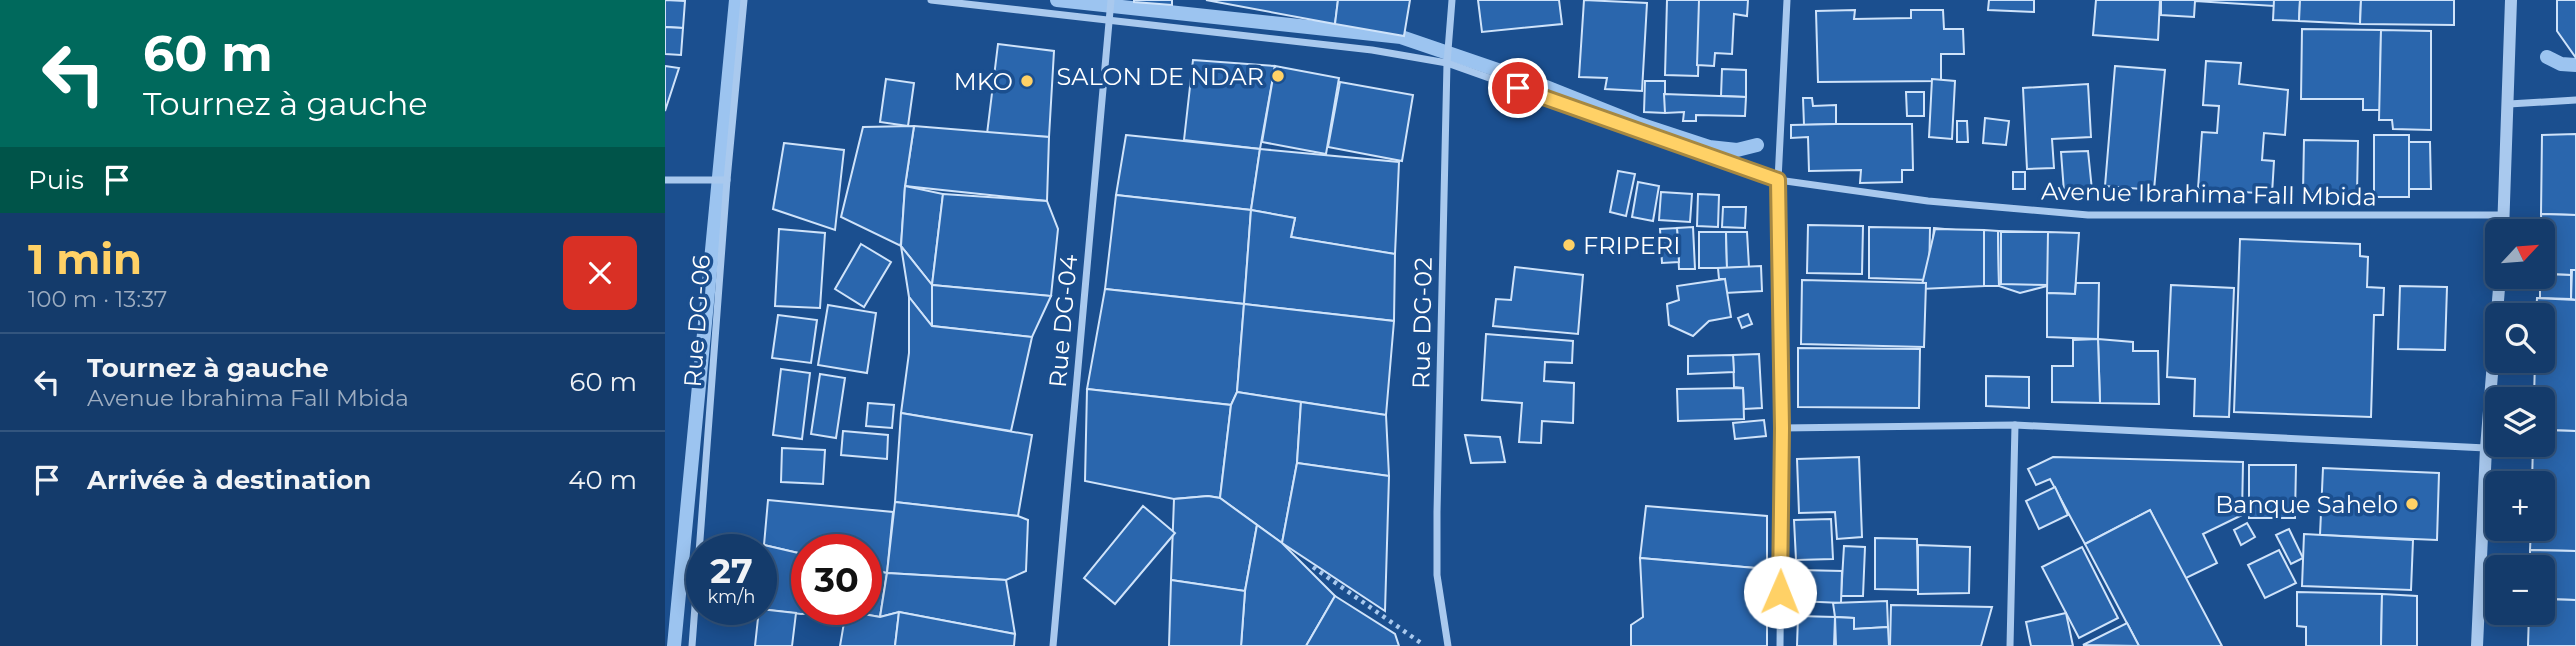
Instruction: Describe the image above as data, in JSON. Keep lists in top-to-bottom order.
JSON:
{
  "streets": {
    "street": [
      "Avenue Ibrahima Fall Mbida",
      "Rue DG-06",
      "Rue DG-04",
      "Rue DG-02"
    ]
  },
  "crossings": [
    ["Avenue Ibrahima Fall Mbida", "Rue DG-04"],
    ["Avenue Ibrahima Fall Mbida", "Rue DG-02"]
  ],
  "places": [
    "SALON DE NDAR",
    "MKO",
    "FRIPERI",
    "Banque Sahelo"
  ],
  "north": "top right",
  "page": {
    "turn": ["60 m", "Tournez à gauche"],
    "then": "Puis",
    "heading": ["1 min", "100 m · 13:37"],
    "map_buttons": ["+", "−"],
    "list": [
      {
        "name": "Tournez à gauche",
        "note": "Avenue Ibrahima Fall Mbida",
        "value": "60 m"
      },
      {
        "name": "Arrivée à destination",
        "value": "40 m"
      }
    ],
    "speed": "27 km/h",
    "limit": "30"
  }
}
